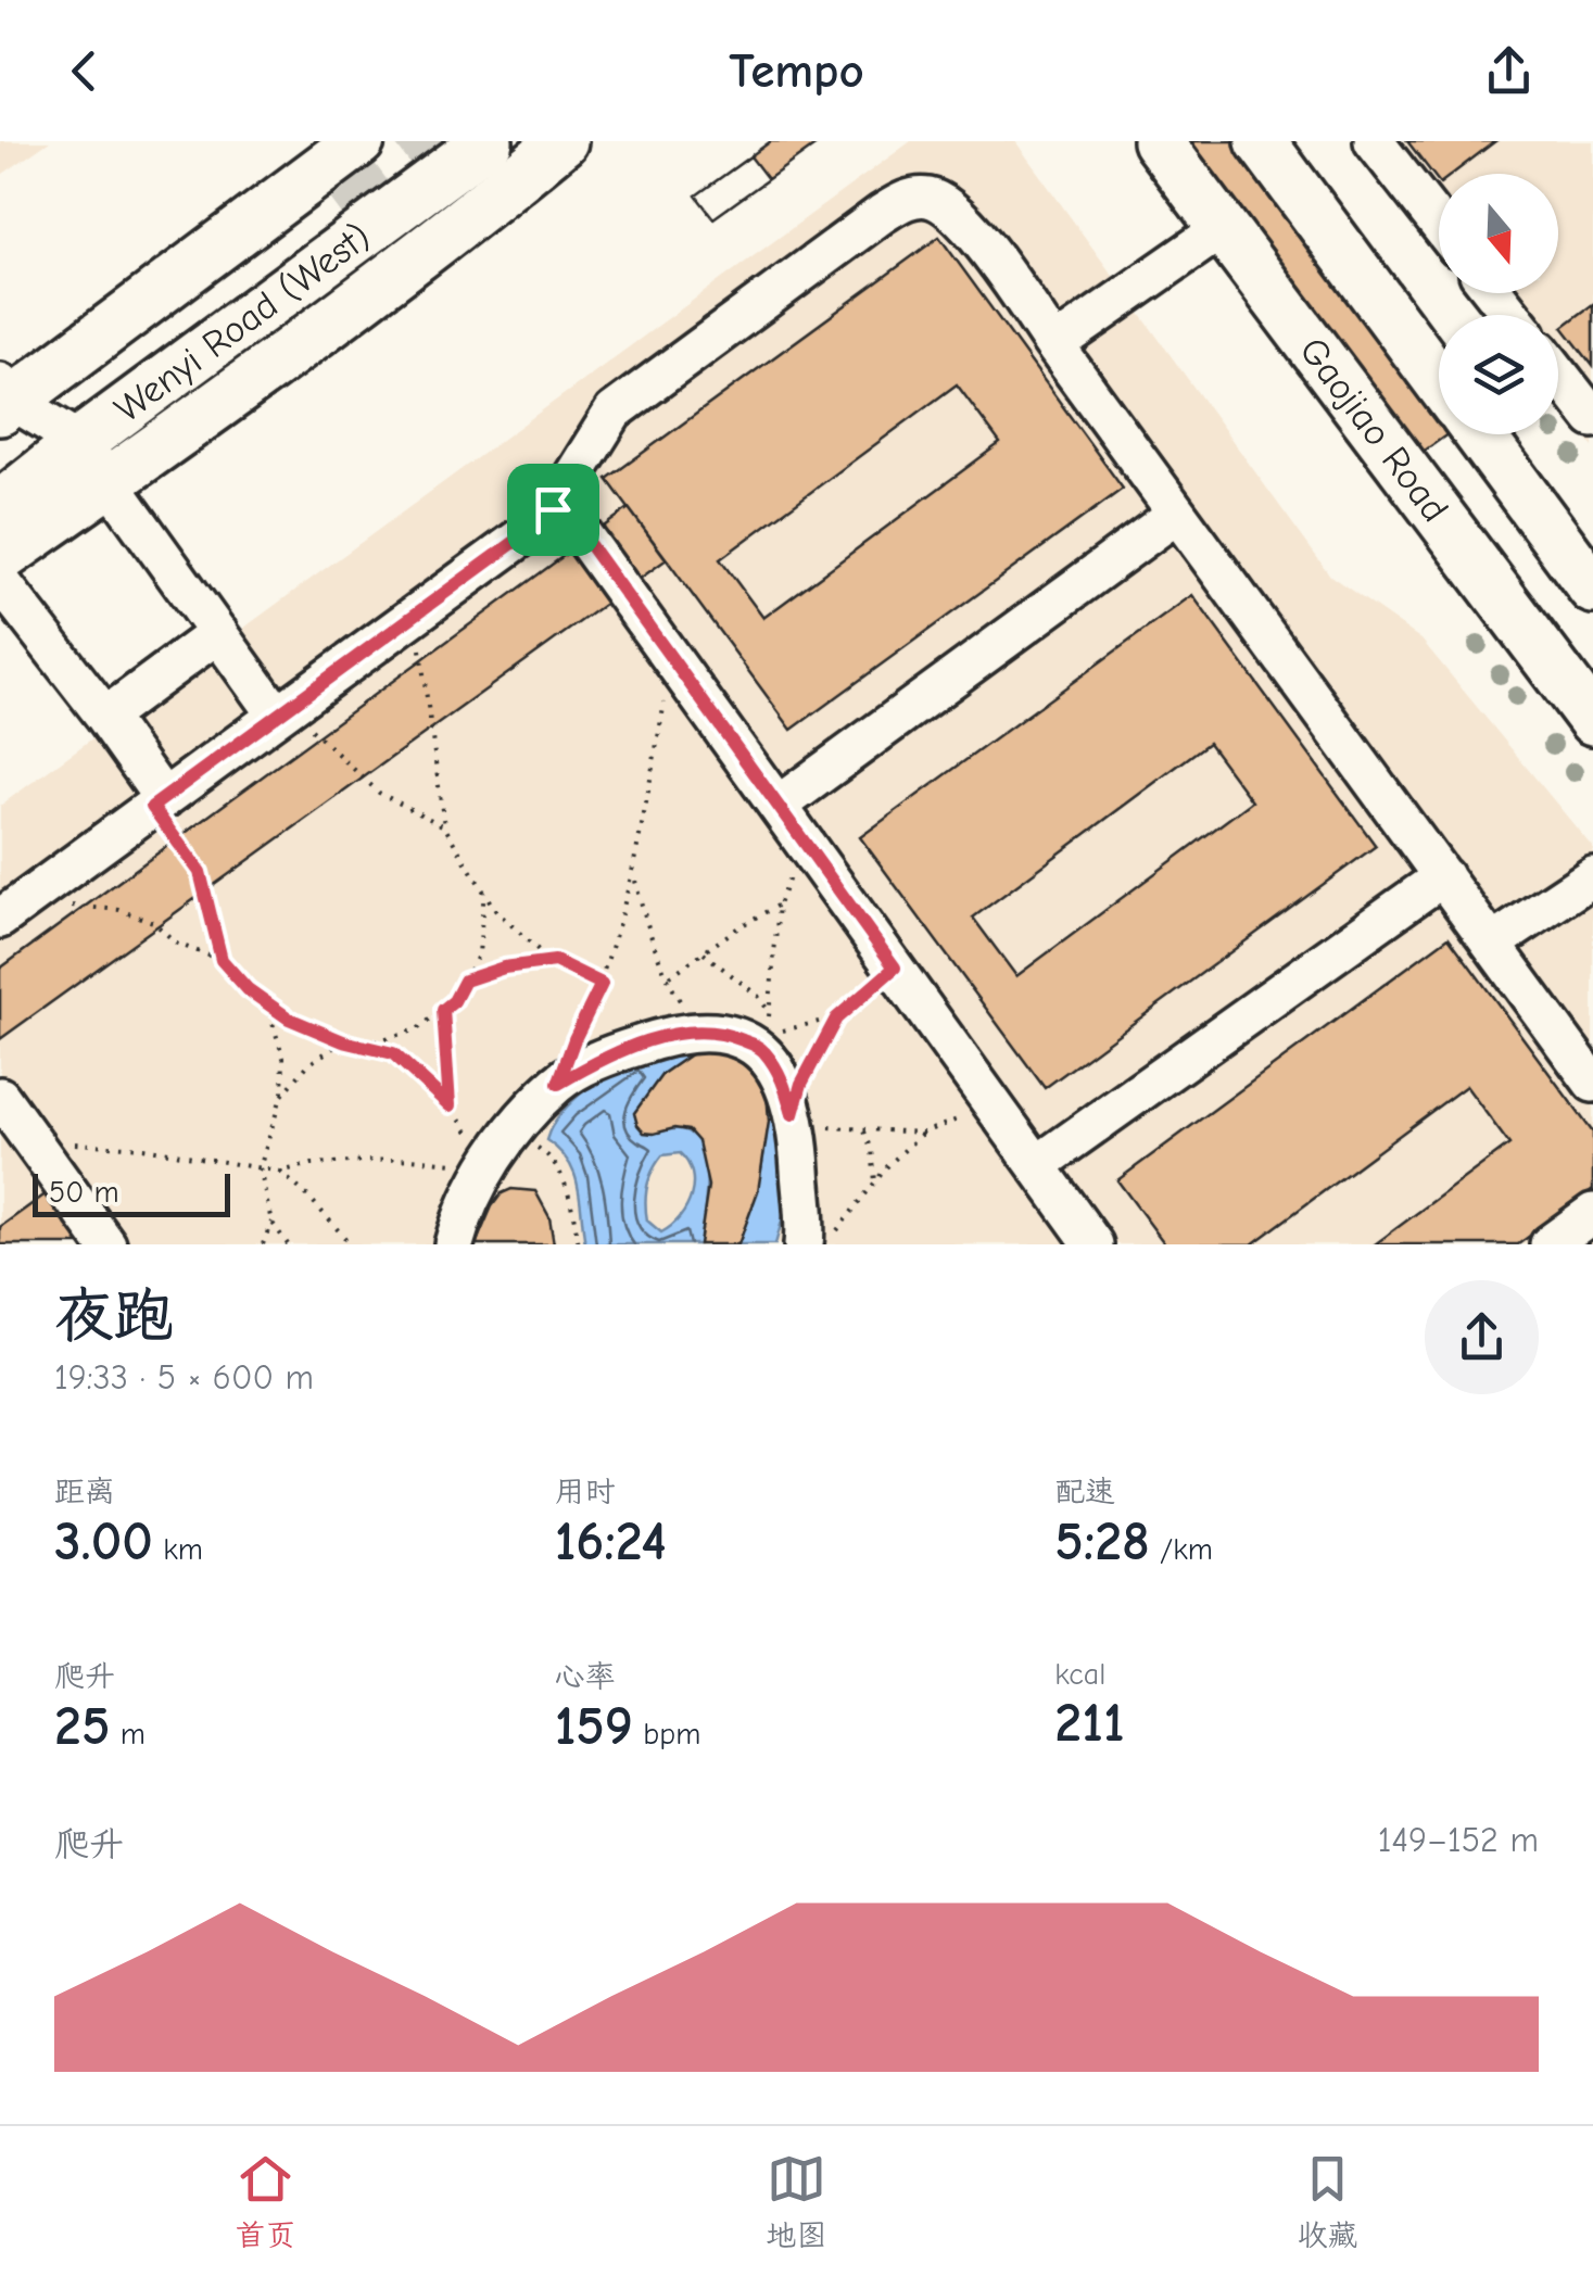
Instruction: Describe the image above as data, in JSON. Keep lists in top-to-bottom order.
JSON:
{
  "streets": {
    "main road": ["Wenyi Road (West)", "Gaojiao Road"]
  },
  "scale_bar": "50 m",
  "north": "bottom",
  "page": {
    "header": "Tempo",
    "scale": "50 m",
    "heading": ["夜跑", "19:33 · 5 × 600 m"],
    "stats": [
      ["距离", "3.00 km"],
      ["用时", "16:24"],
      ["配速", "5:28 /km"],
      ["爬升", "25 m"],
      ["心率", "159 bpm"],
      ["kcal", "211"]
    ],
    "chart": ["爬升", "149–152 m"],
    "tabs": ["首页", "地图", "收藏"]
  }
}
